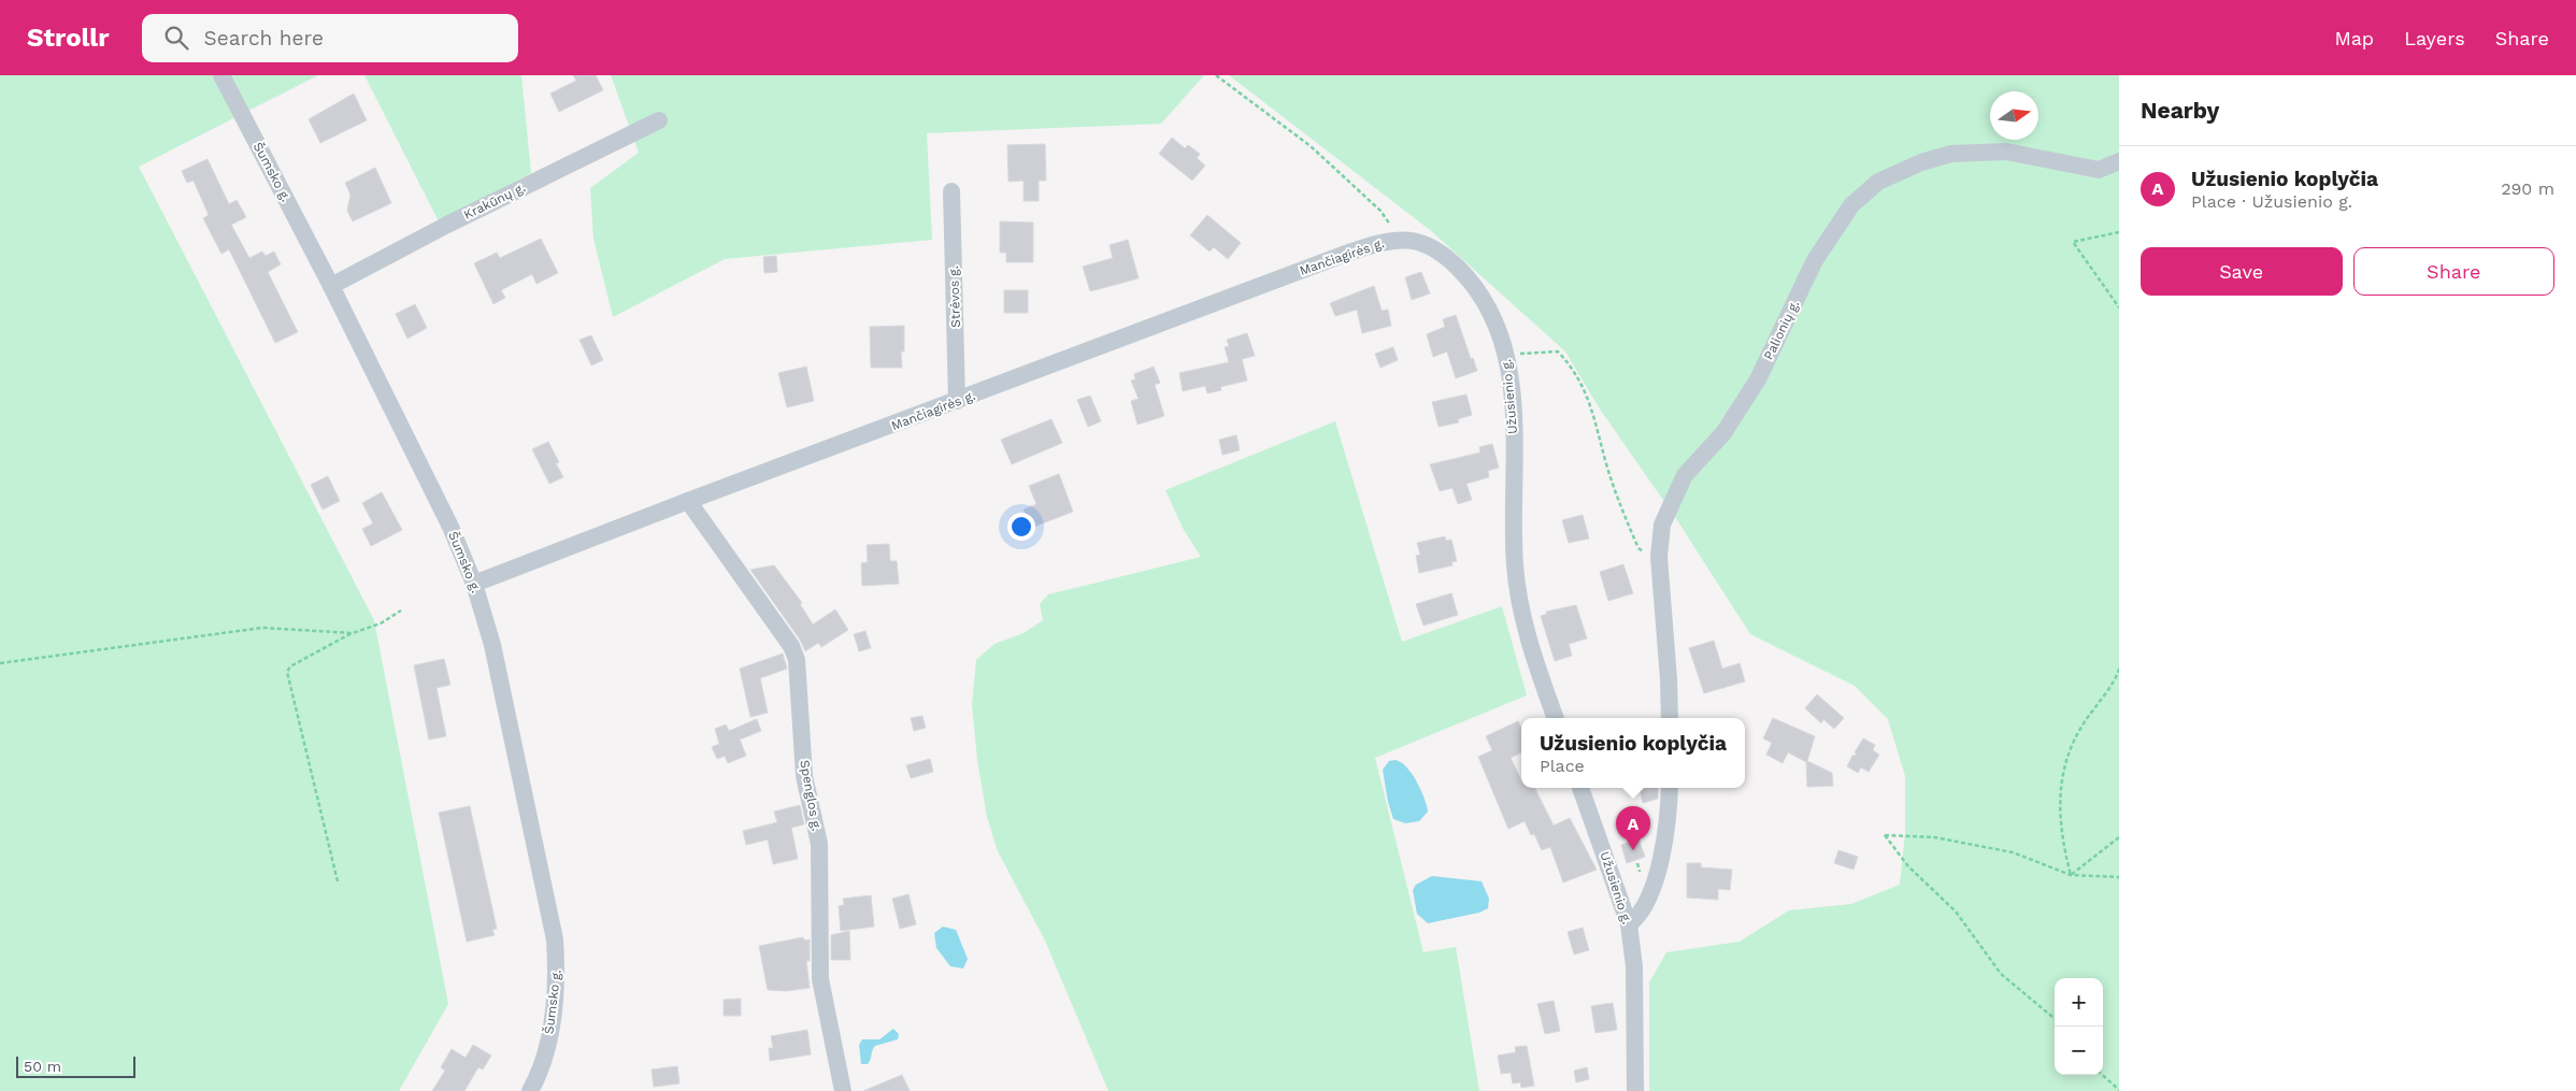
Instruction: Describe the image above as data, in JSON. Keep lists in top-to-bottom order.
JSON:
{
  "streets": {
    "street": [
      "Šumsko g.",
      "Krakūnų g.",
      "Mančiagirės g.",
      "Strėvos g.",
      "Palionių g.",
      "Užusienio g.",
      "Spenglos g."
    ]
  },
  "crossings": [
    ["Šumsko g.", "Krakūnų g."],
    ["Šumsko g.", "Mančiagirės g."],
    ["Mančiagirės g.", "Strėvos g."],
    ["Mančiagirės g.", "Užusienio g."],
    ["Mančiagirės g.", "Spenglos g."]
  ],
  "scale_bar": "50 m",
  "north": "right",
  "page": {
    "header": "Strollr",
    "search": "Search here",
    "nav": ["Map", "Layers", "Share"],
    "heading": "Nearby",
    "list": [
      {
        "mark": "A",
        "name": "Užusienio koplyčia",
        "note": "Place · Užusienio g.",
        "value": "290 m"
      }
    ],
    "buttons": ["Save", "Share"],
    "popup": ["Užusienio koplyčia", "Place"],
    "pins": "A",
    "map_buttons": ["+", "−"],
    "scale": "50 m"
  }
}
